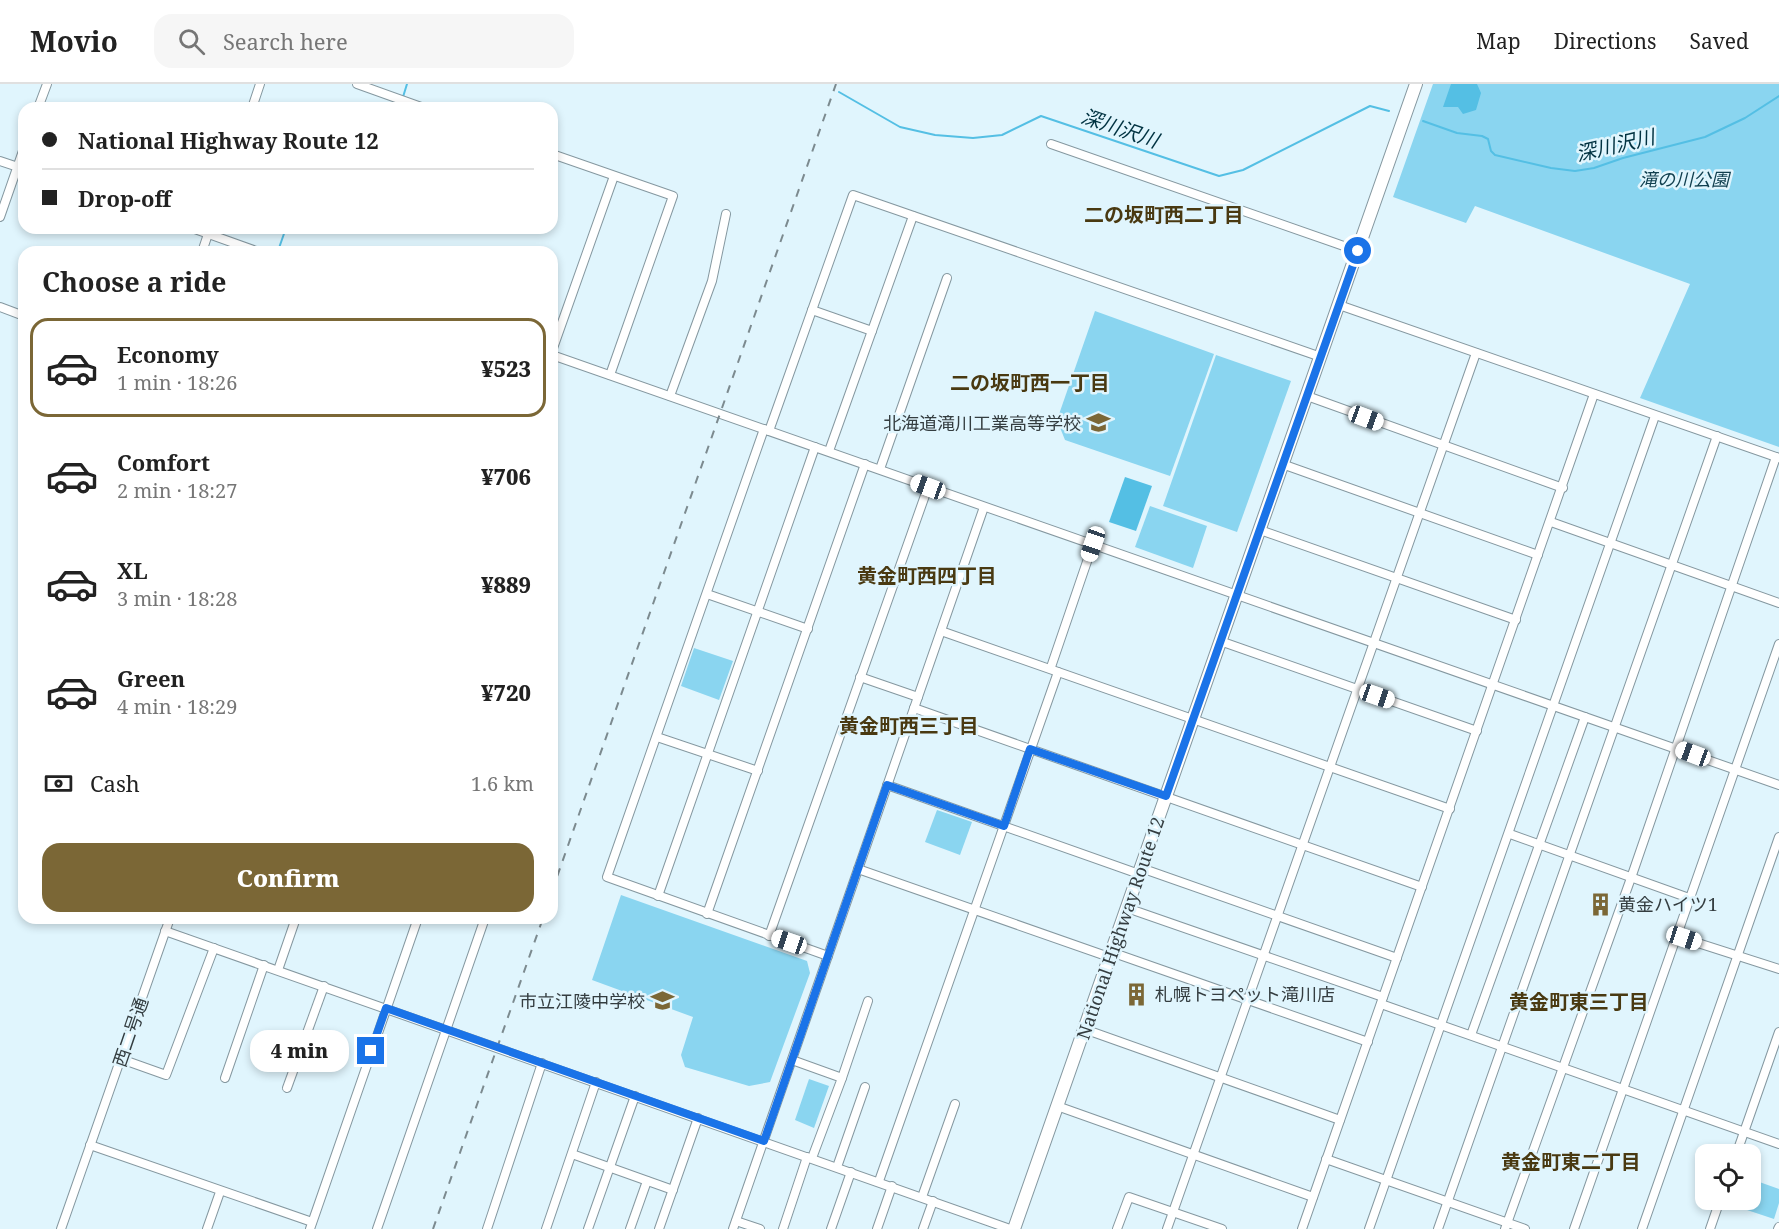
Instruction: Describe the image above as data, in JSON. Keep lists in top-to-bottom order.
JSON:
{
  "streets": {
    "highway": ["National Highway Route 12"],
    "street": ["西二号通"]
  },
  "districts": [
    "二の坂町西二丁目",
    "二の坂町西一丁目",
    "黄金町西四丁目",
    "黄金町西三丁目",
    "黄金町東三丁目",
    "黄金町東二丁目"
  ],
  "water": ["深川沢川"],
  "parks": ["滝の川公園"],
  "places": {
    "school or university": ["北海道滝川工業高等学校", "市立江陵中学校"],
    "building": ["黄金ハイツ1", "札幌トヨペット滝川店"]
  },
  "page": {
    "header": "Movio",
    "search": "Search here",
    "nav": ["Map", "Directions", "Saved"],
    "banner": ["National Highway Route 12", "Drop-off"],
    "heading": "Choose a ride",
    "list": [
      {
        "name": "Economy",
        "note": "1 min · 18:26",
        "value": "¥523"
      },
      {
        "name": "Comfort",
        "note": "2 min · 18:27",
        "value": "¥706"
      },
      {
        "name": "XL",
        "note": "3 min · 18:28",
        "value": "¥889"
      },
      {
        "name": "Green",
        "note": "4 min · 18:29",
        "value": "¥720"
      }
    ],
    "pay": ["Cash", "1.6 km"],
    "buttons": "Confirm",
    "bubble": "4 min"
  }
}
